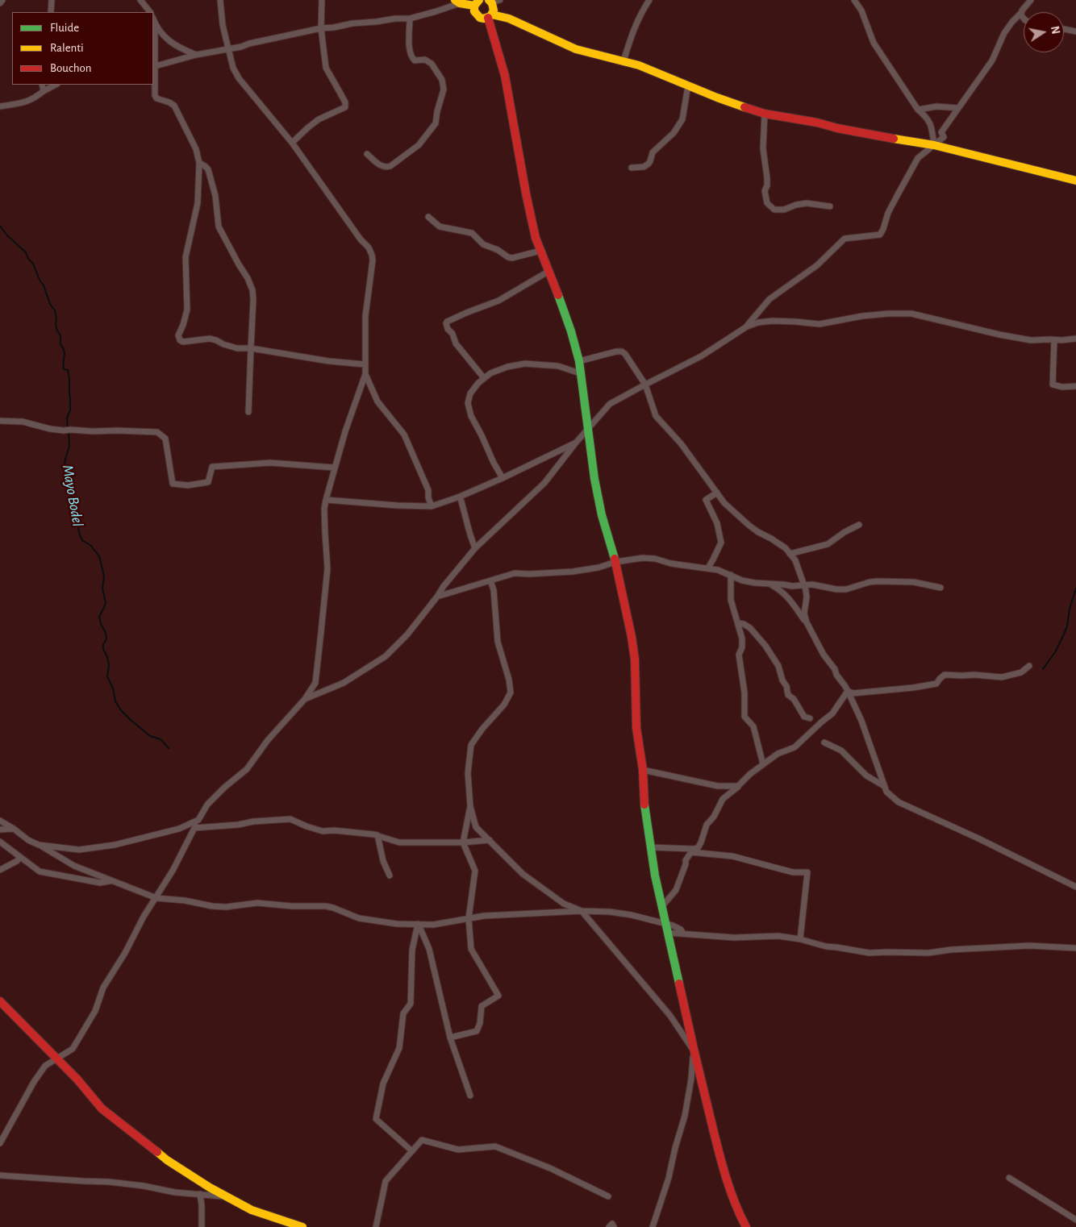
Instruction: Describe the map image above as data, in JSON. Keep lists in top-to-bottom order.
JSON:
{
  "water": ["Mayo Bodel"],
  "legend": ["Fluide", "Ralenti", "Bouchon"],
  "north": "right"
}
